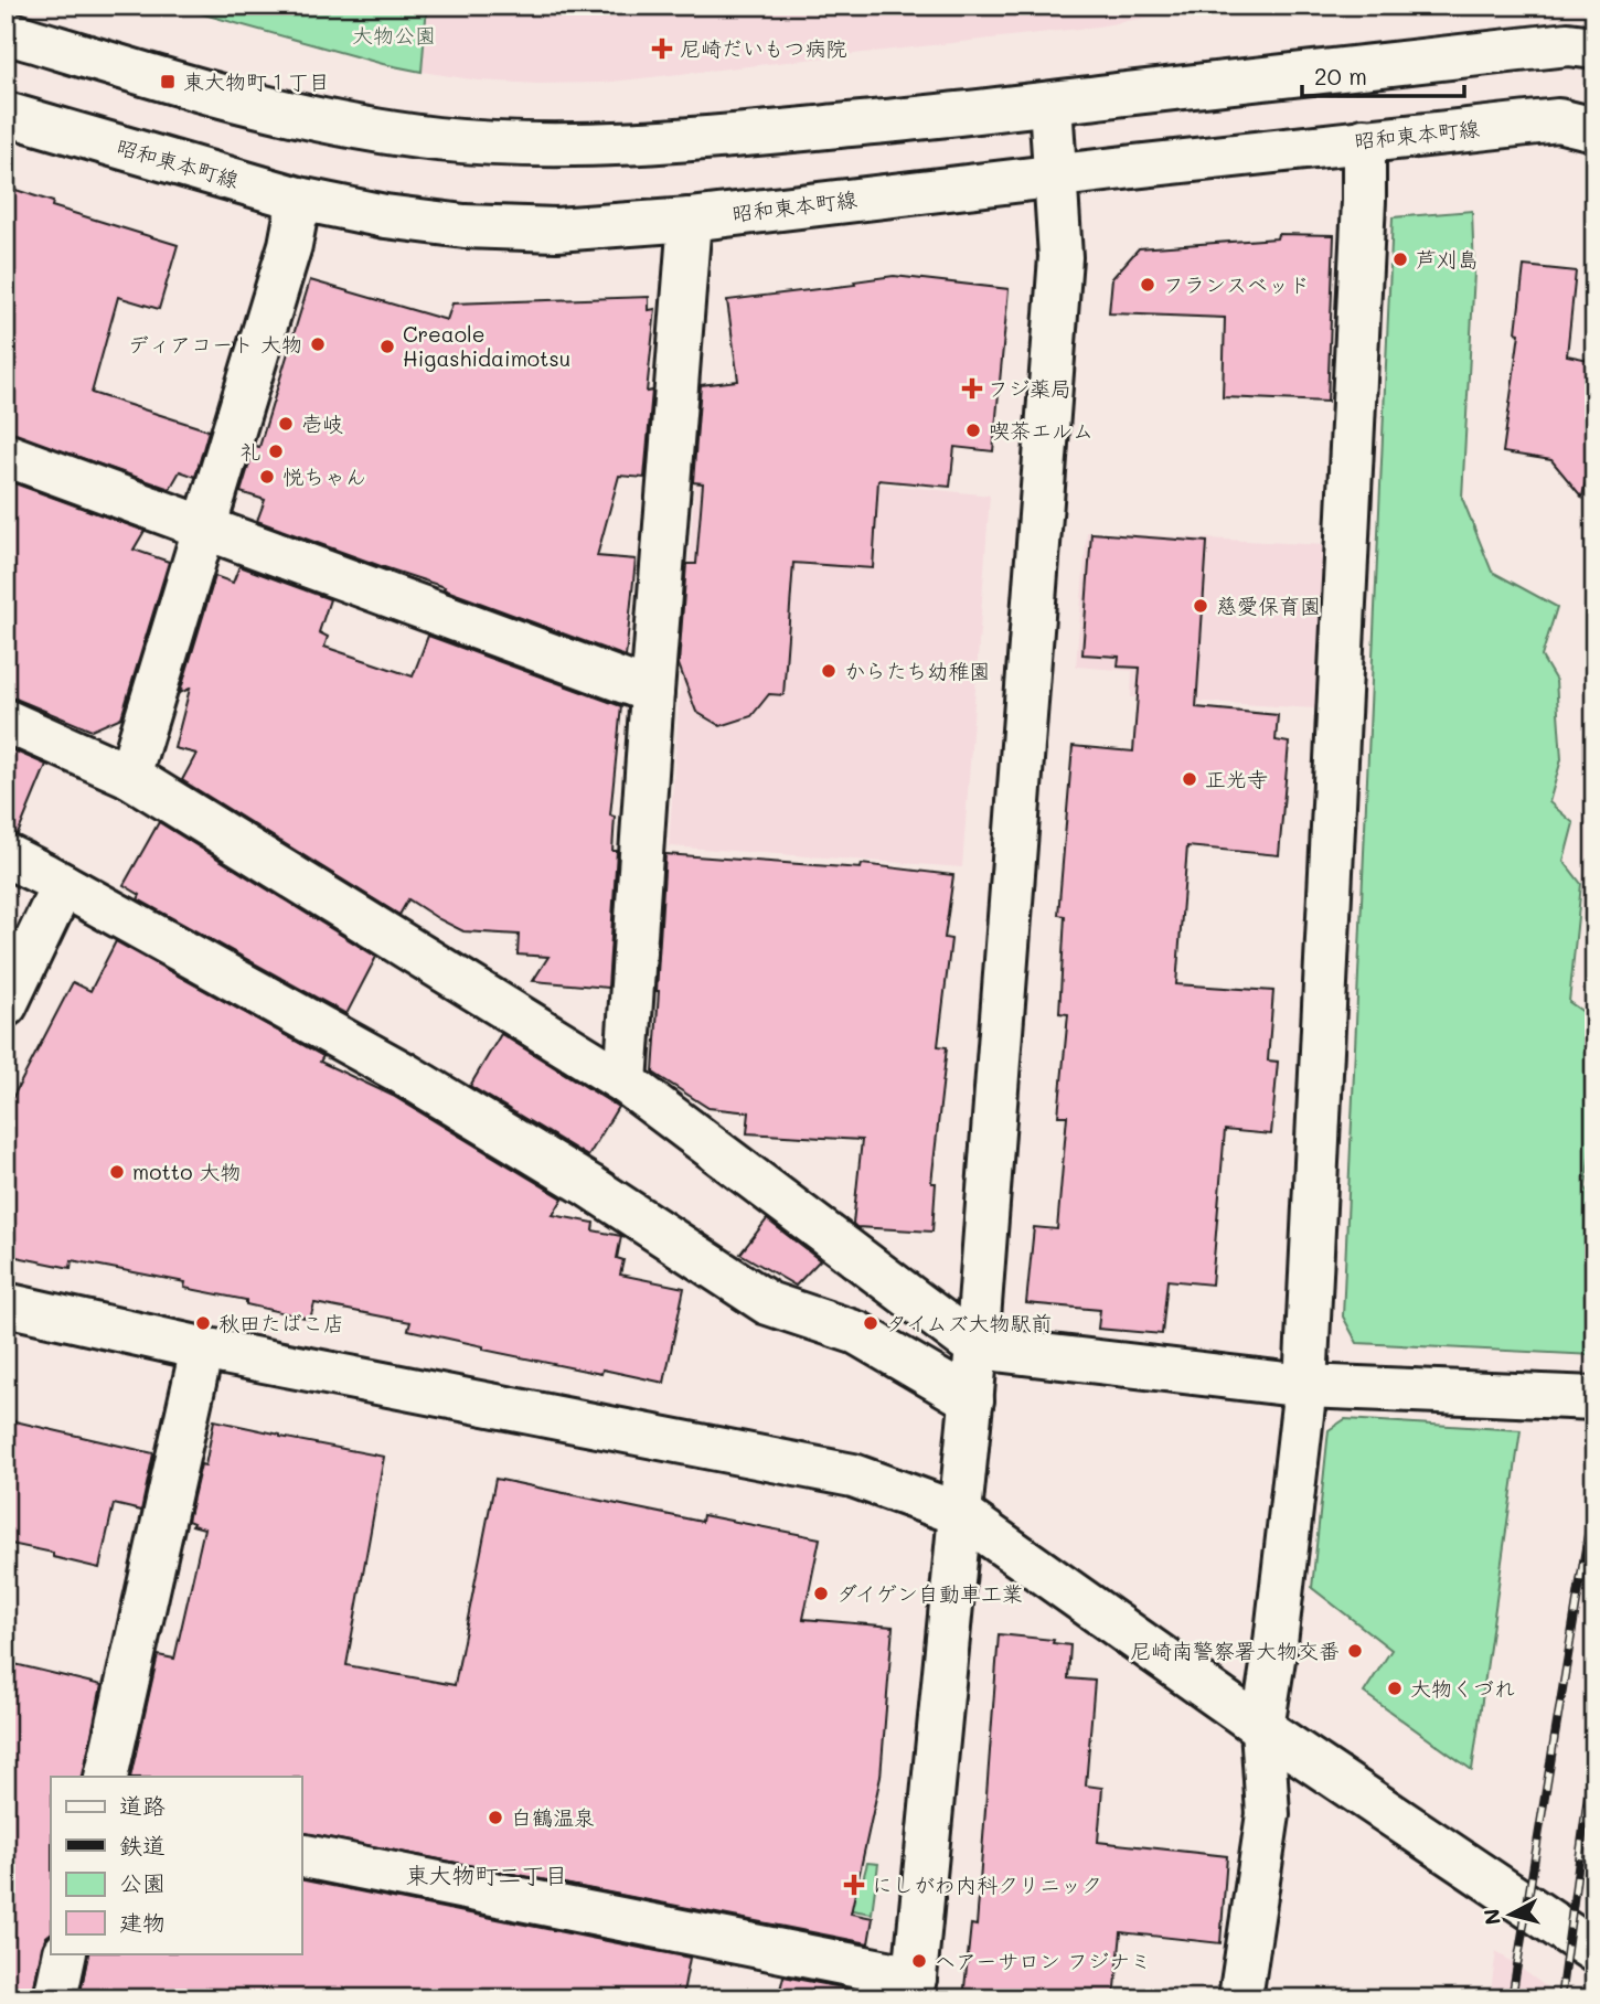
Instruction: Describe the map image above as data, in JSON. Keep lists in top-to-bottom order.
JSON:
{
  "streets": {
    "street": ["昭和東本町線"]
  },
  "districts": ["東大物町二丁目"],
  "parks": ["大物公園"],
  "places": {
    "health": ["尼崎だいもつ病院", "フジ薬局", "にしがわ内科クリニック"],
    "transit": ["東大物町１丁目"],
    "other": [
      "芦刈島",
      "フランスベッド",
      "ディアコート 大物",
      "Creaole Higashidaimotsu",
      "壱岐",
      "喫茶エルム",
      "礼",
      "悦ちゃん",
      "慈愛保育園",
      "からたち幼稚園",
      "正光寺",
      "motto 大物",
      "秋田たばこ店",
      "タイムズ大物駅前",
      "ダイゲン自動車工業",
      "尼崎南警察署大物交番",
      "大物くづれ",
      "白鶴温泉",
      "ヘアーサロン フジナミ"
    ]
  },
  "legend": [
    "道路",
    "鉄道",
    "公園",
    "建物"
  ],
  "scale_bar": "20 m",
  "north": "left"
}
